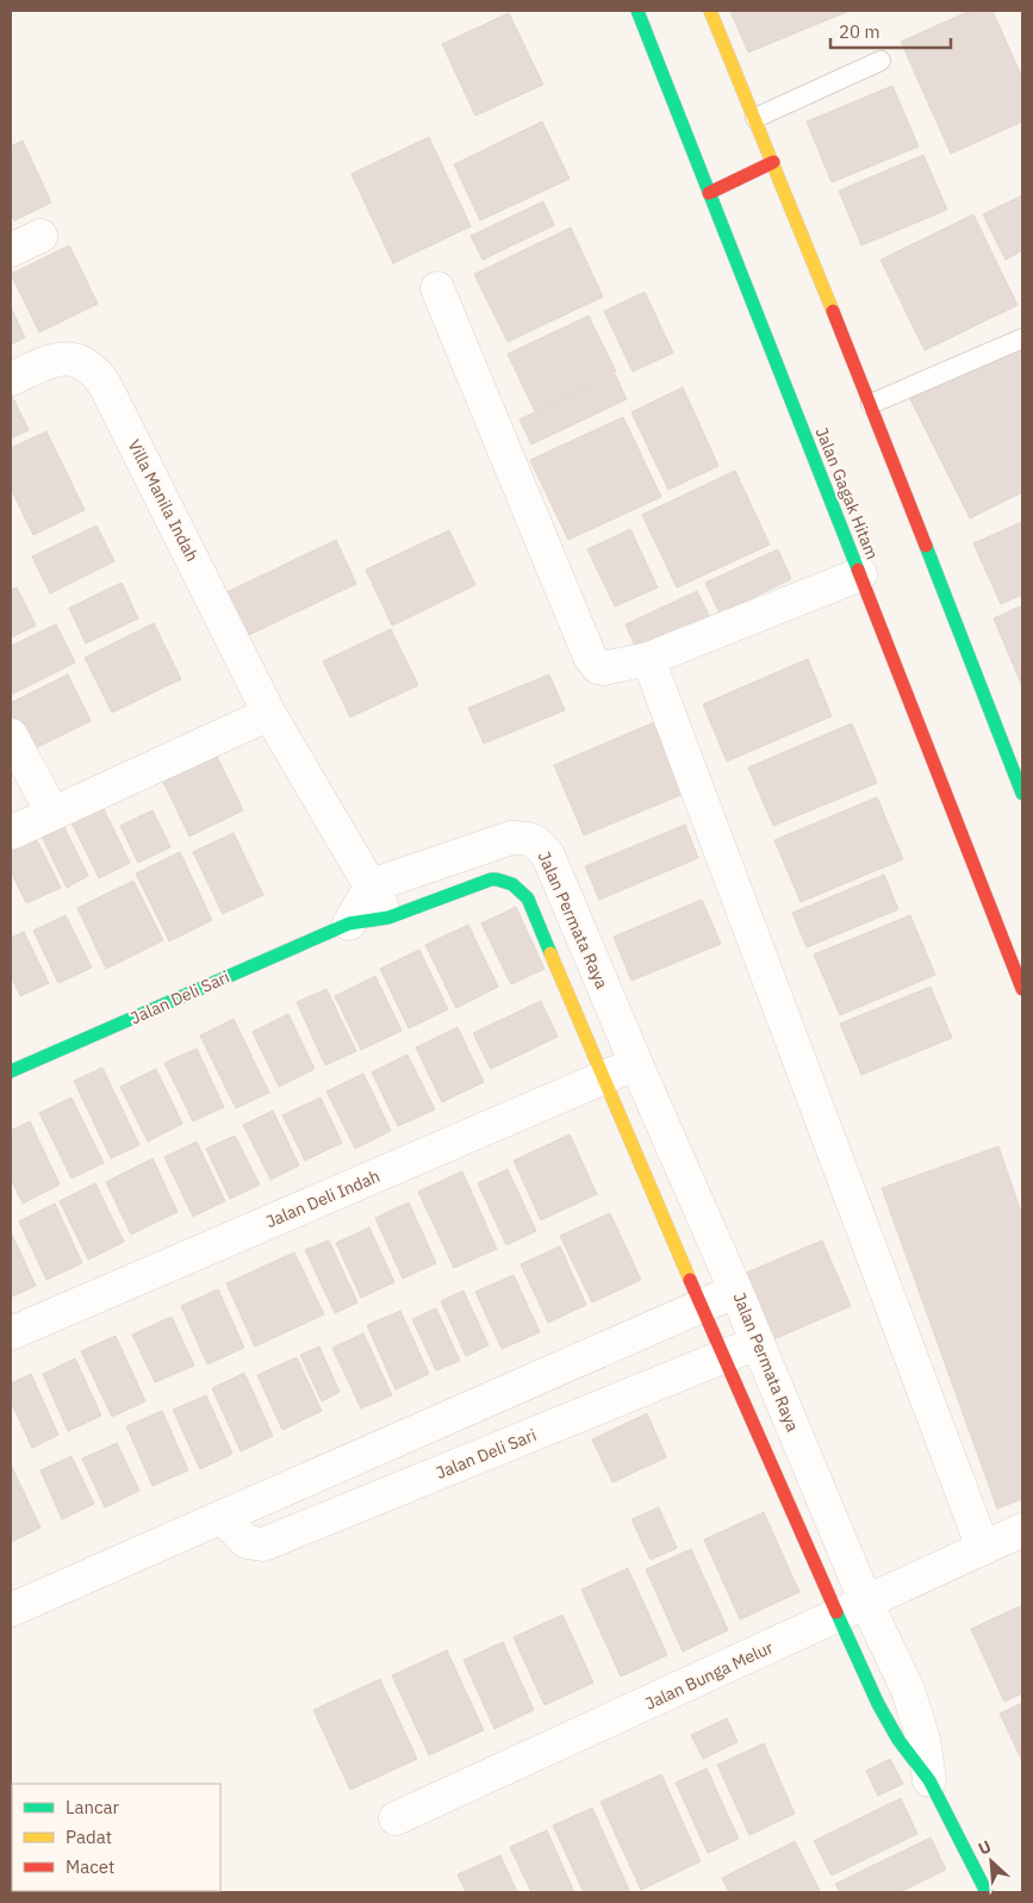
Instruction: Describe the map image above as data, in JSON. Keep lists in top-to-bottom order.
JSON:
{
  "streets": {
    "main road": ["Jalan Gagak Hitam", "Jalan Permata Raya", "Jalan Deli Sari"],
    "street": ["Villa Manila Indah", "Jalan Deli Indah", "Jalan Bunga Melur"]
  },
  "crossings": [
    ["Villa Manila Indah", "Jalan Permata Raya"],
    ["Jalan Permata Raya", "Jalan Deli Sari"],
    ["Jalan Permata Raya", "Jalan Deli Indah"],
    ["Jalan Permata Raya", "Jalan Bunga Melur"]
  ],
  "legend": ["Lancar", "Padat", "Macet"],
  "scale_bar": "20 m",
  "north": "top left"
}
